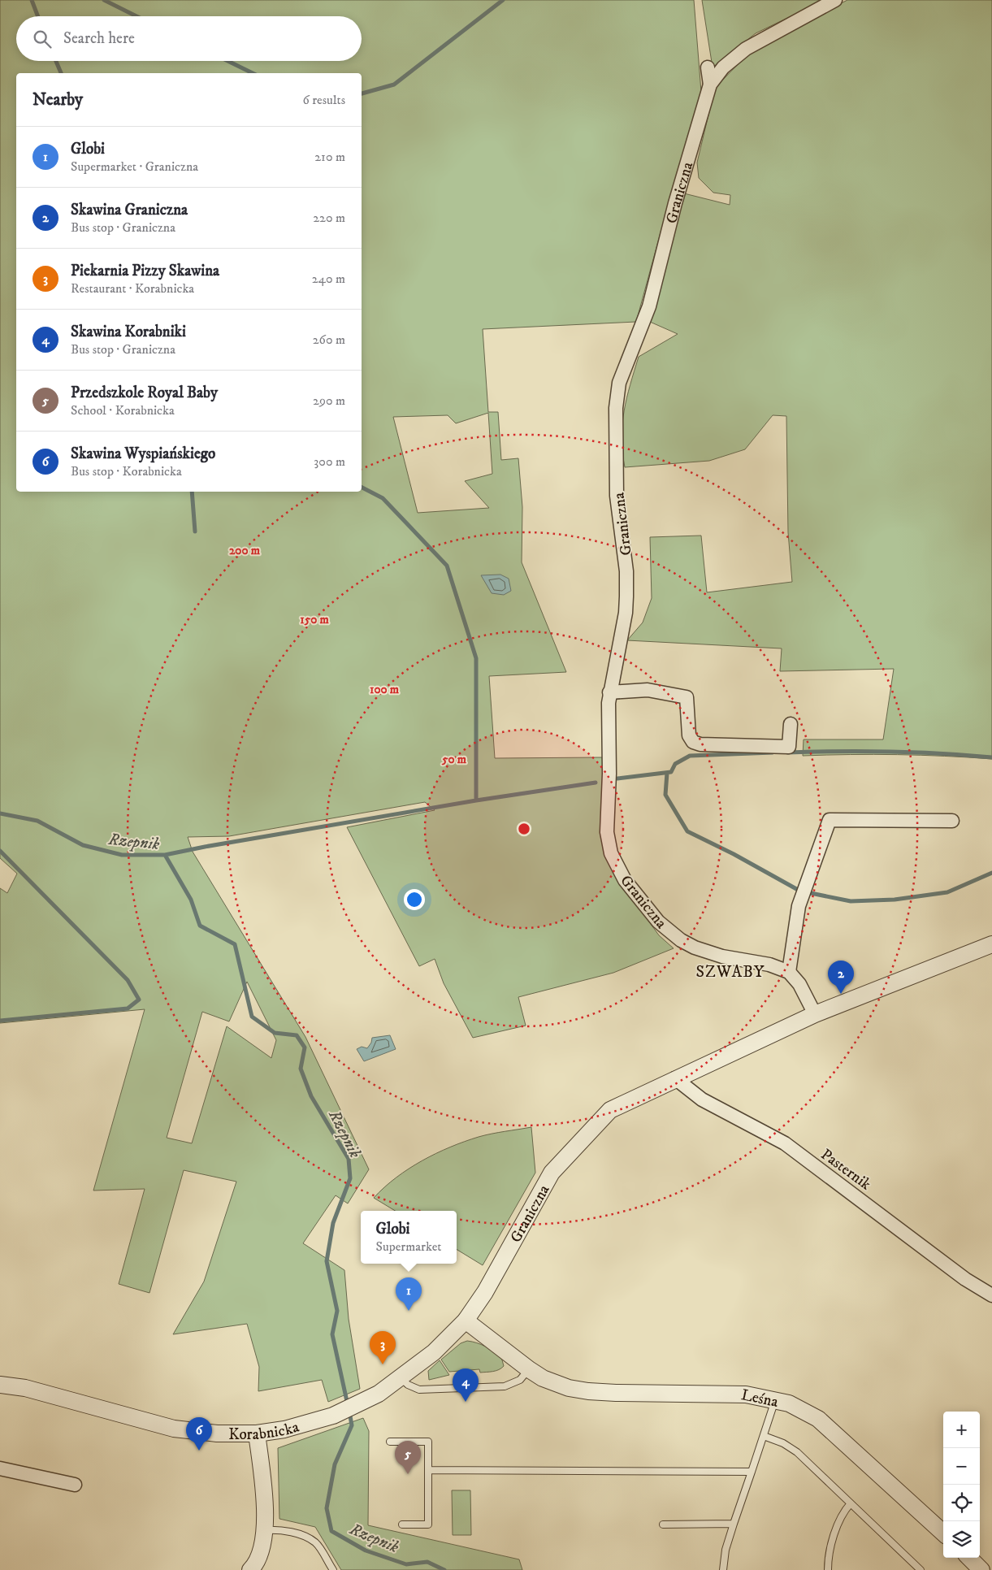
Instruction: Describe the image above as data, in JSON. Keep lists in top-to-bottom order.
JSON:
{
  "streets": {
    "street": [
      "Graniczna",
      "Pasternik",
      "Leśna",
      "Korabnicka"
    ]
  },
  "crossings": [
    ["Graniczna", "Pasternik"],
    ["Graniczna", "Leśna"],
    ["Graniczna", "Korabnicka"]
  ],
  "districts": ["SZWABY"],
  "water": ["Rzepnik"],
  "page": {
    "search": "Search here",
    "heading": ["Nearby", "6 results"],
    "list": [
      {
        "mark": "1",
        "name": "Globi",
        "note": "Supermarket · Graniczna",
        "value": "210 m"
      },
      {
        "mark": "2",
        "name": "Skawina Graniczna",
        "note": "Bus stop · Graniczna",
        "value": "220 m"
      },
      {
        "mark": "3",
        "name": "Piekarnia Pizzy Skawina",
        "note": "Restaurant · Korabnicka",
        "value": "240 m"
      },
      {
        "mark": "4",
        "name": "Skawina Korabniki",
        "note": "Bus stop · Graniczna",
        "value": "260 m"
      },
      {
        "mark": "5",
        "name": "Przedszkole Royal Baby",
        "note": "School · Korabnicka",
        "value": "290 m"
      },
      {
        "mark": "6",
        "name": "Skawina Wyspiańskiego",
        "note": "Bus stop · Korabnicka",
        "value": "300 m"
      }
    ],
    "pins": [
      "2",
      "1",
      "3",
      "4",
      "6",
      "5"
    ],
    "popup": ["Globi", "Supermarket"],
    "map_buttons": ["+", "−"]
  },
  "rings": [
    "200 m",
    "150 m",
    "100 m",
    "50 m"
  ]
}
